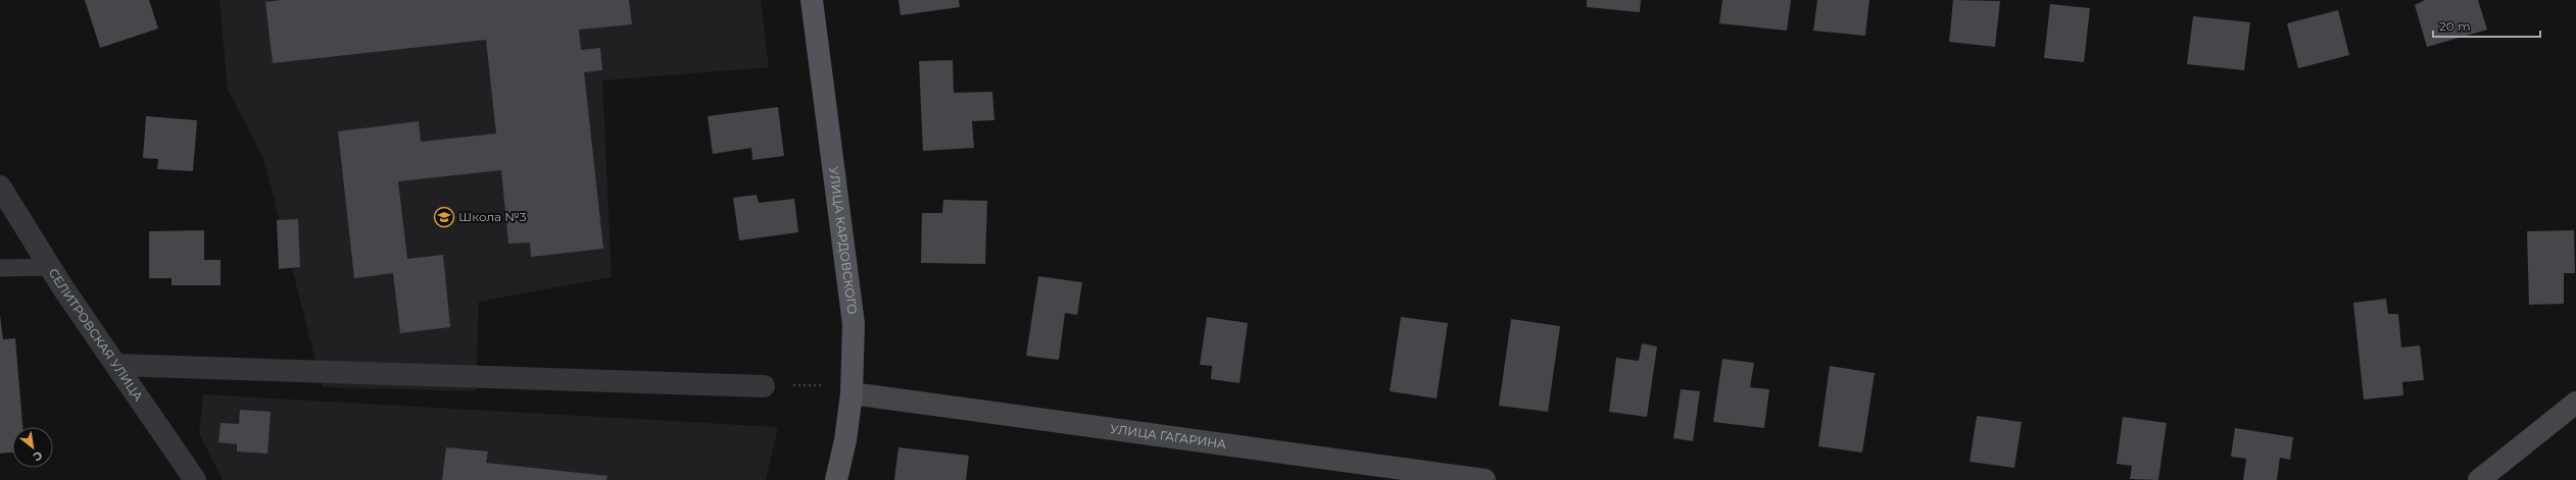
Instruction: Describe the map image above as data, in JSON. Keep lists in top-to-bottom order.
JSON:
{
  "streets": {
    "main road": ["УЛИЦА КАРДОВСКОГО"],
    "street": ["СЕЛИТРОВСКАЯ УЛИЦА", "УЛИЦА ГАГАРИНА"]
  },
  "crossings": [
    ["УЛИЦА КАРДОВСКОГО", "УЛИЦА ГАГАРИНА"]
  ],
  "places": {
    "school or university": ["Школа №3"]
  },
  "scale_bar": "20 m",
  "north": "bottom right"
}
